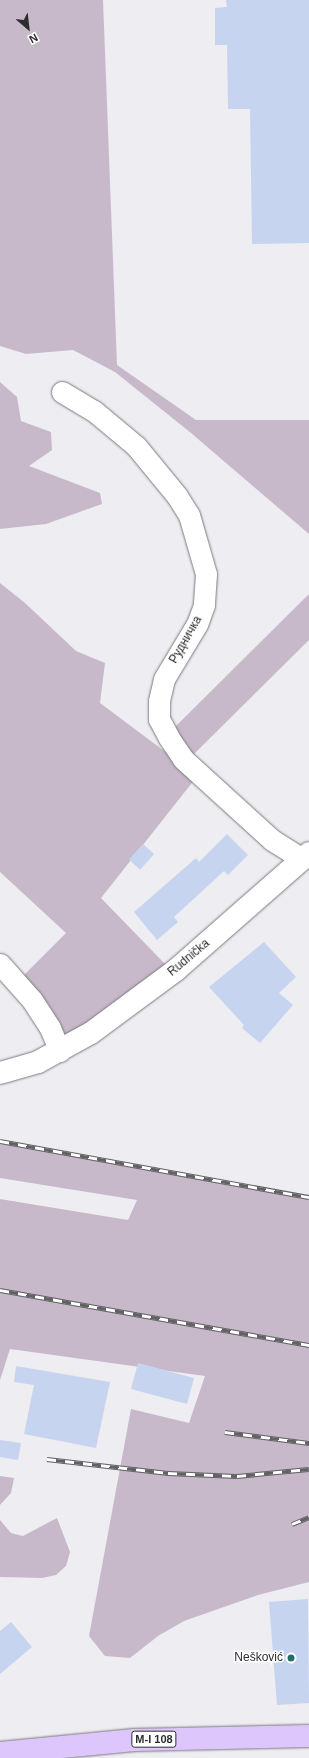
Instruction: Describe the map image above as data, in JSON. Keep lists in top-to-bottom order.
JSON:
{
  "streets": {
    "main road": ["M-I 108"],
    "street": ["Рудничка", "Rudnička"]
  },
  "crossings": [
    ["Рудничка", "Rudnička"]
  ],
  "places": ["Nešković"],
  "north": "bottom right"
}
